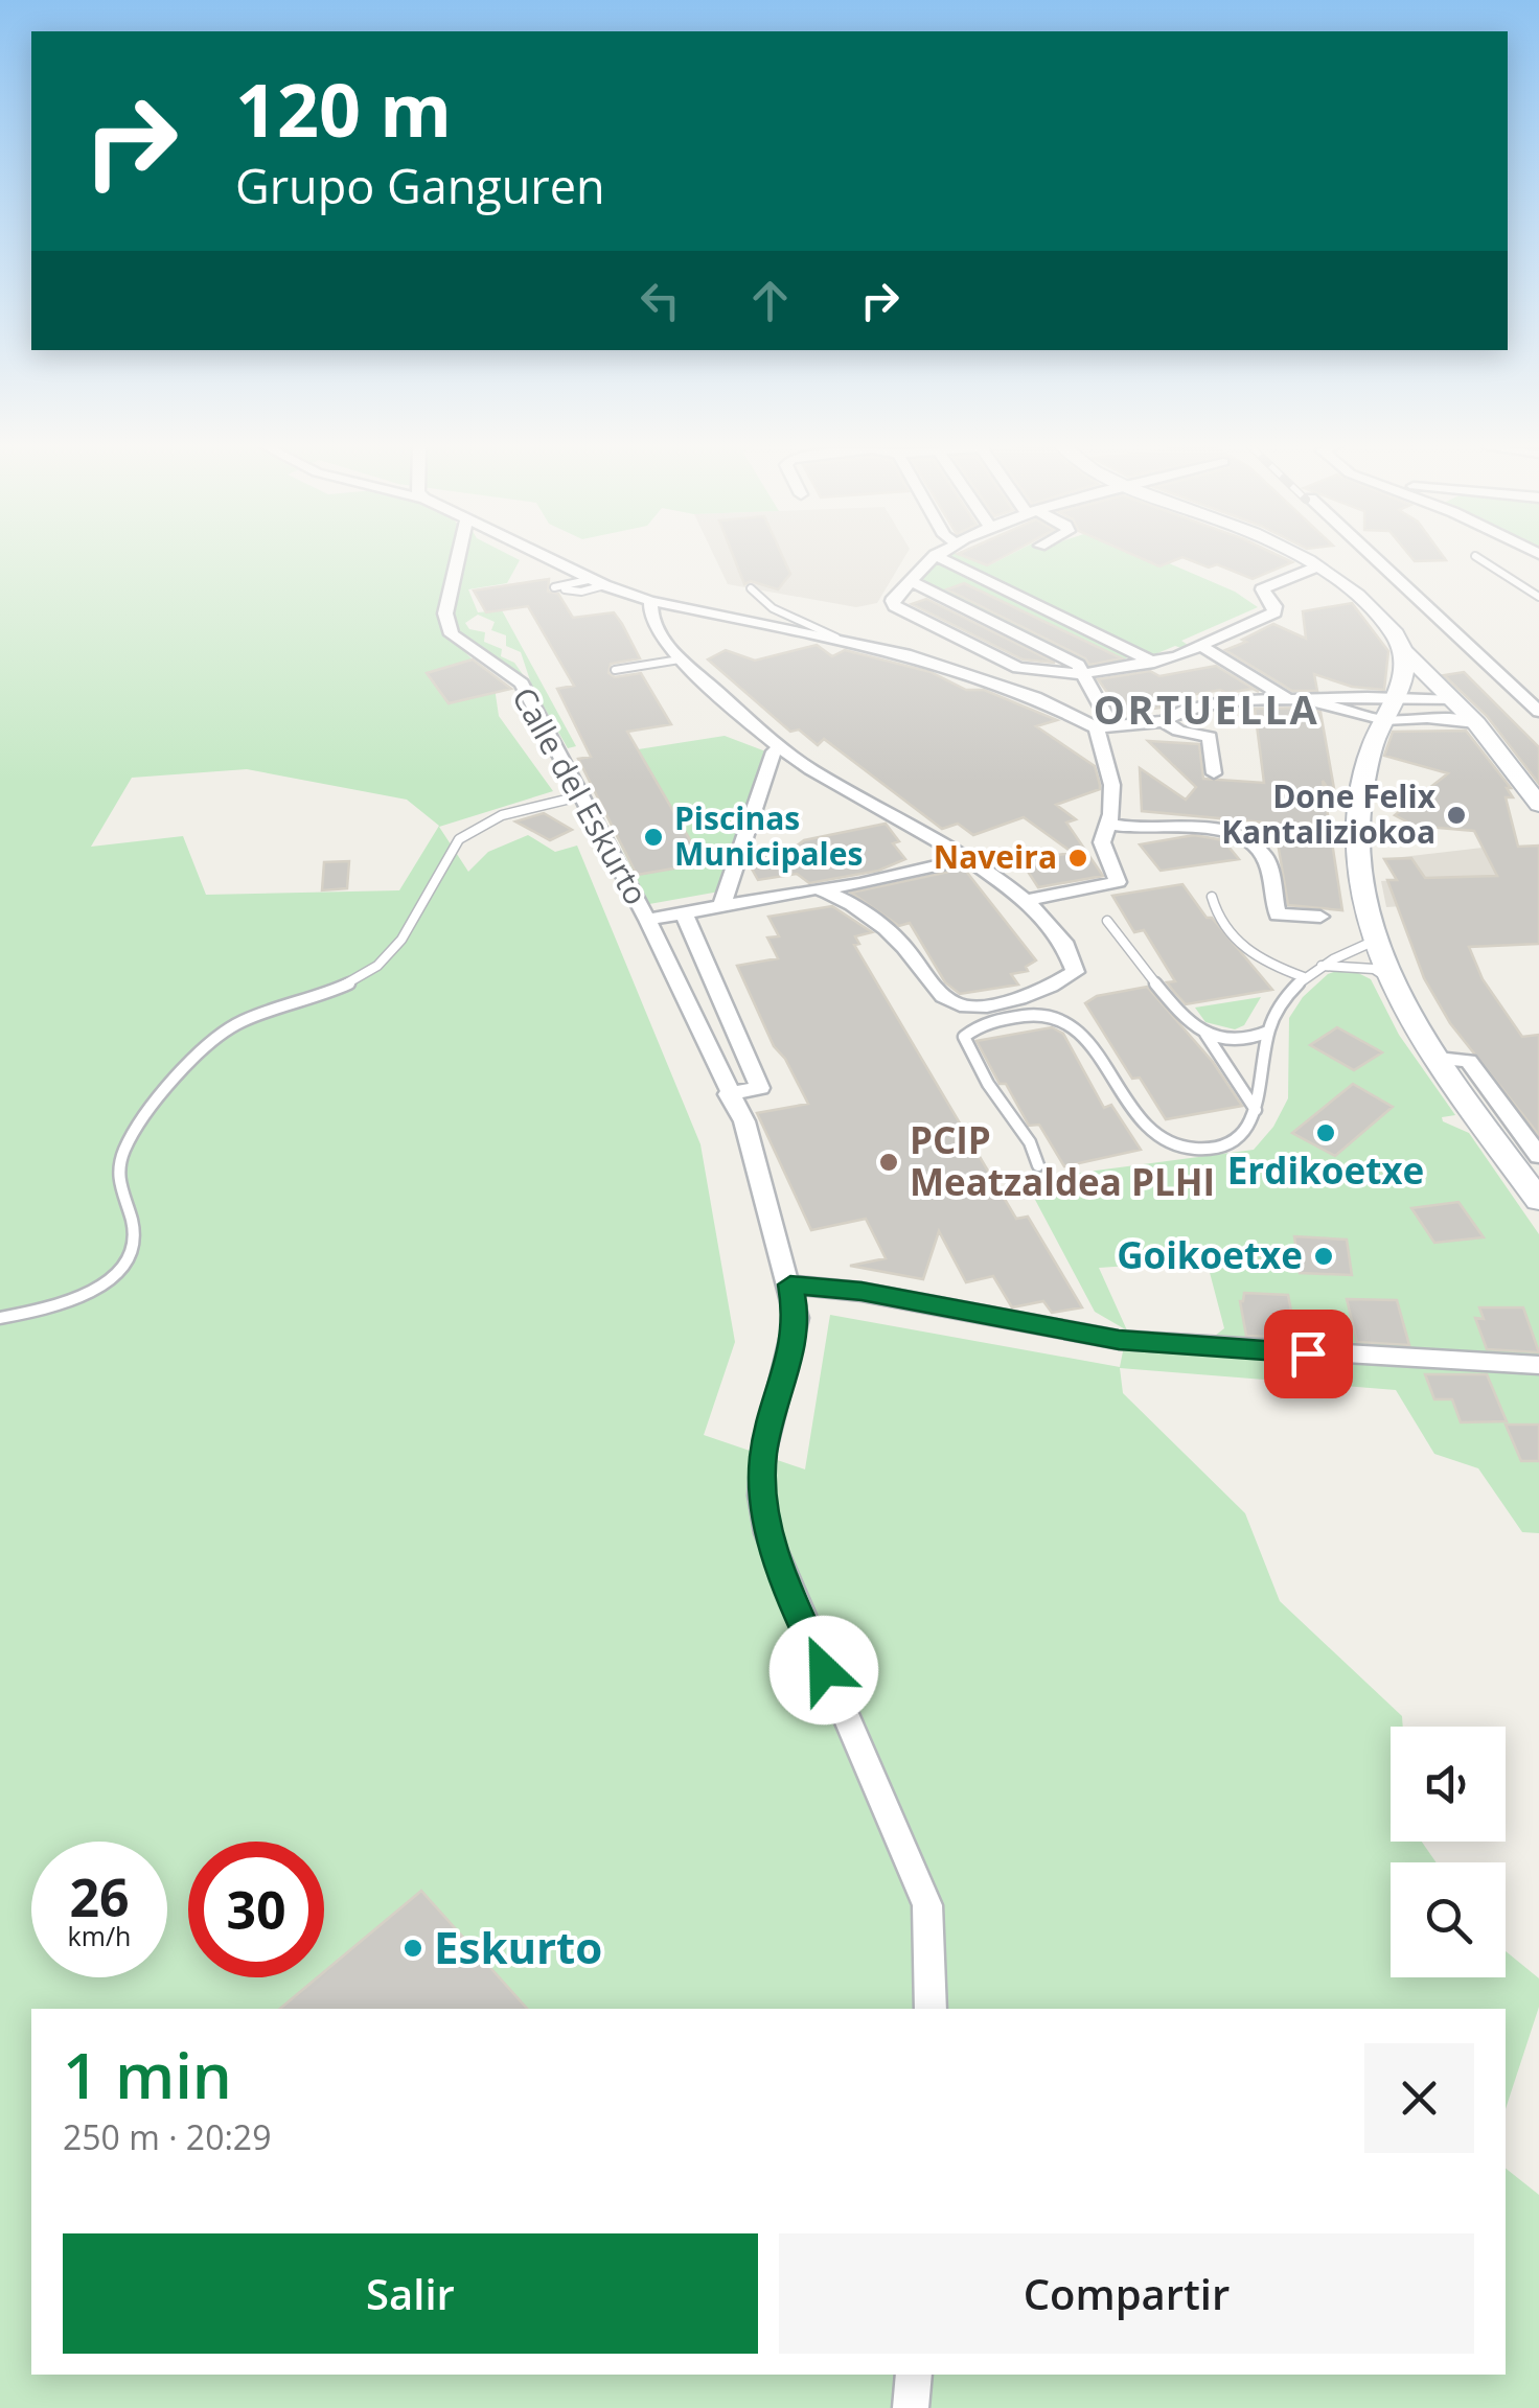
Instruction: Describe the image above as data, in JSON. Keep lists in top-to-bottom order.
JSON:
{
  "streets": {
    "street": ["Calle del Eskurto"]
  },
  "districts": ["ORTUELLA"],
  "places": [
    "Done Felix Kantaliziokoa",
    "Piscinas Municipales",
    "Naveira",
    "Erdikoetxe",
    "PCIP Meatzaldea PLHI",
    "Goikoetxe",
    "Eskurto"
  ],
  "page": {
    "turn": ["120 m", "Grupo Ganguren"],
    "speed": "26 km/h",
    "limit": "30",
    "heading": ["1 min", "250 m · 20:29"],
    "buttons": ["Salir", "Compartir"]
  }
}
